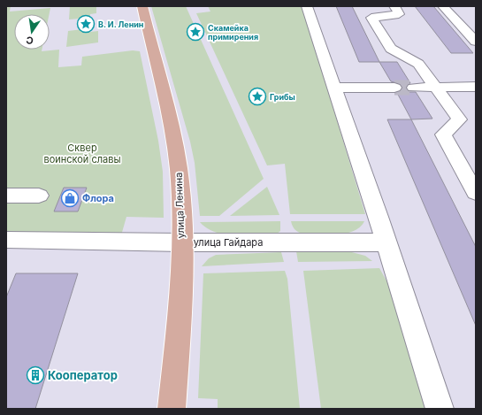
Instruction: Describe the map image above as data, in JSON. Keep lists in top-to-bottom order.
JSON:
{
  "streets": {
    "main road": ["улица Ленина"],
    "street": ["улица Гайдара"]
  },
  "crossings": [
    ["улица Ленина", "улица Гайдара"]
  ],
  "parks": ["Сквер воинской славы"],
  "places": {
    "place": ["В. И. Ленин", "Скамейка примирения", "Грибы"],
    "shop": ["Флора"],
    "building": ["Кооператор"]
  },
  "north": "bottom"
}
